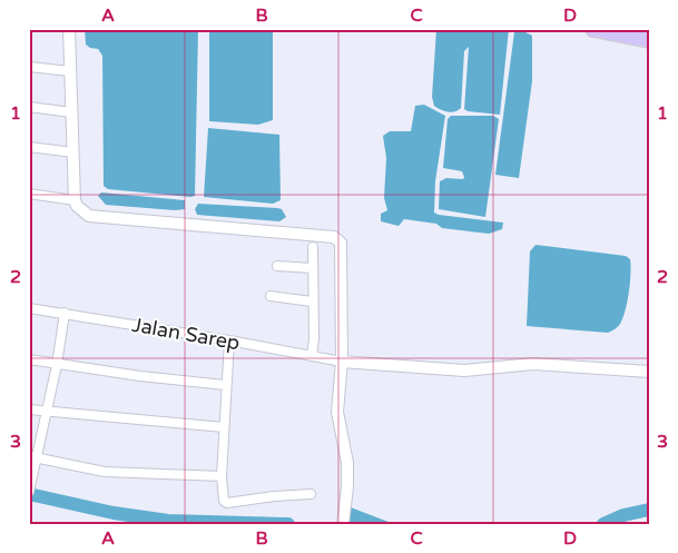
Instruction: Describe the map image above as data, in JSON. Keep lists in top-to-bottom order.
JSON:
{
  "streets": {
    "street": ["Jalan Sarep"]
  },
  "grid": {
    "columns": [
      "A",
      "B",
      "C",
      "D"
    ],
    "rows": ["1", "2", "3"]
  }
}
